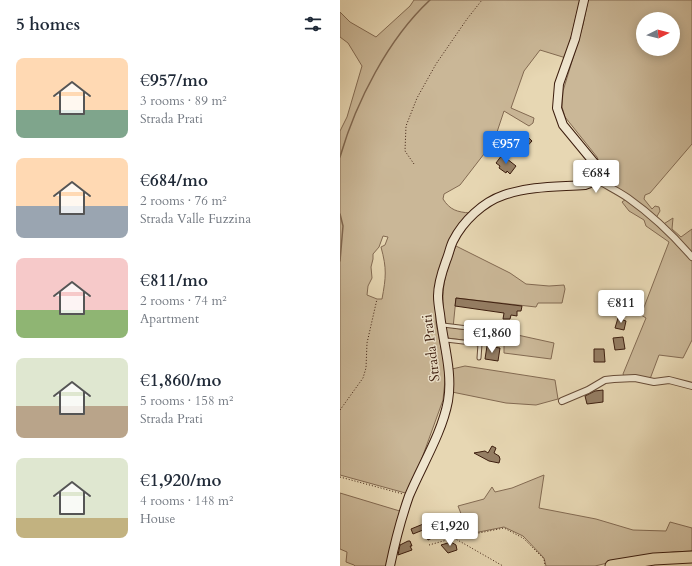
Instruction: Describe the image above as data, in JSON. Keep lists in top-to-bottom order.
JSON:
{
  "streets": {
    "street": ["Strada Prati"]
  },
  "north": "right",
  "page": {
    "heading": "5 homes",
    "list": [
      {
        "name": "€957/mo",
        "note": "3 rooms · 89 m² · Strada Prati"
      },
      {
        "name": "€684/mo",
        "note": "2 rooms · 76 m² · Strada Valle Fuzzina"
      },
      {
        "name": "€811/mo",
        "note": "2 rooms · 74 m² · Apartment"
      },
      {
        "name": "€1,860/mo",
        "note": "5 rooms · 158 m² · Strada Prati"
      },
      {
        "name": "€1,920/mo",
        "note": "4 rooms · 148 m² · House"
      }
    ],
    "price": [
      "€957",
      "€684",
      "€811",
      "€1,860",
      "€1,920"
    ]
  }
}
